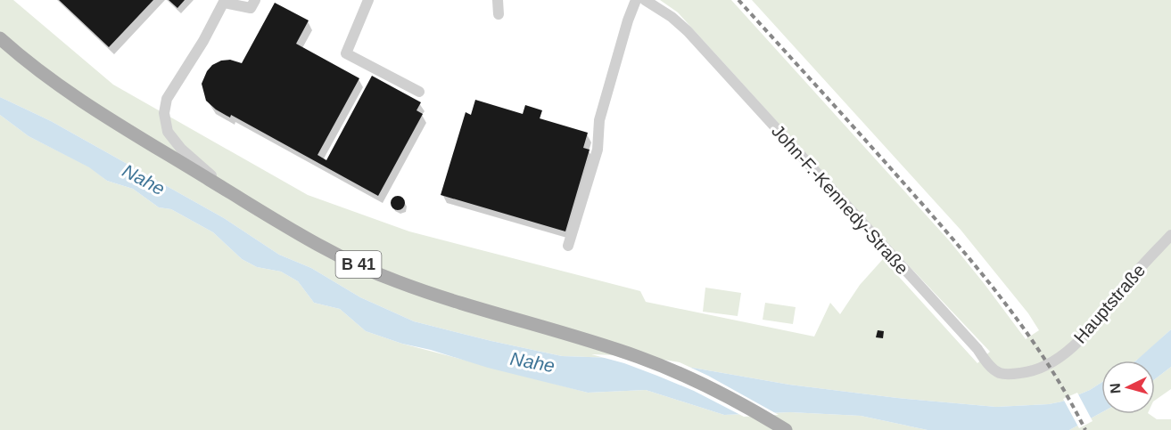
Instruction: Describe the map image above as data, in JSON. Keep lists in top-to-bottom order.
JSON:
{
  "streets": {
    "main road": ["B 41"],
    "street": ["John-F.-Kennedy-Straße", "Hauptstraße"]
  },
  "crossings": [
    ["John-F.-Kennedy-Straße", "Hauptstraße"]
  ],
  "water": ["Nahe"],
  "north": "left"
}
